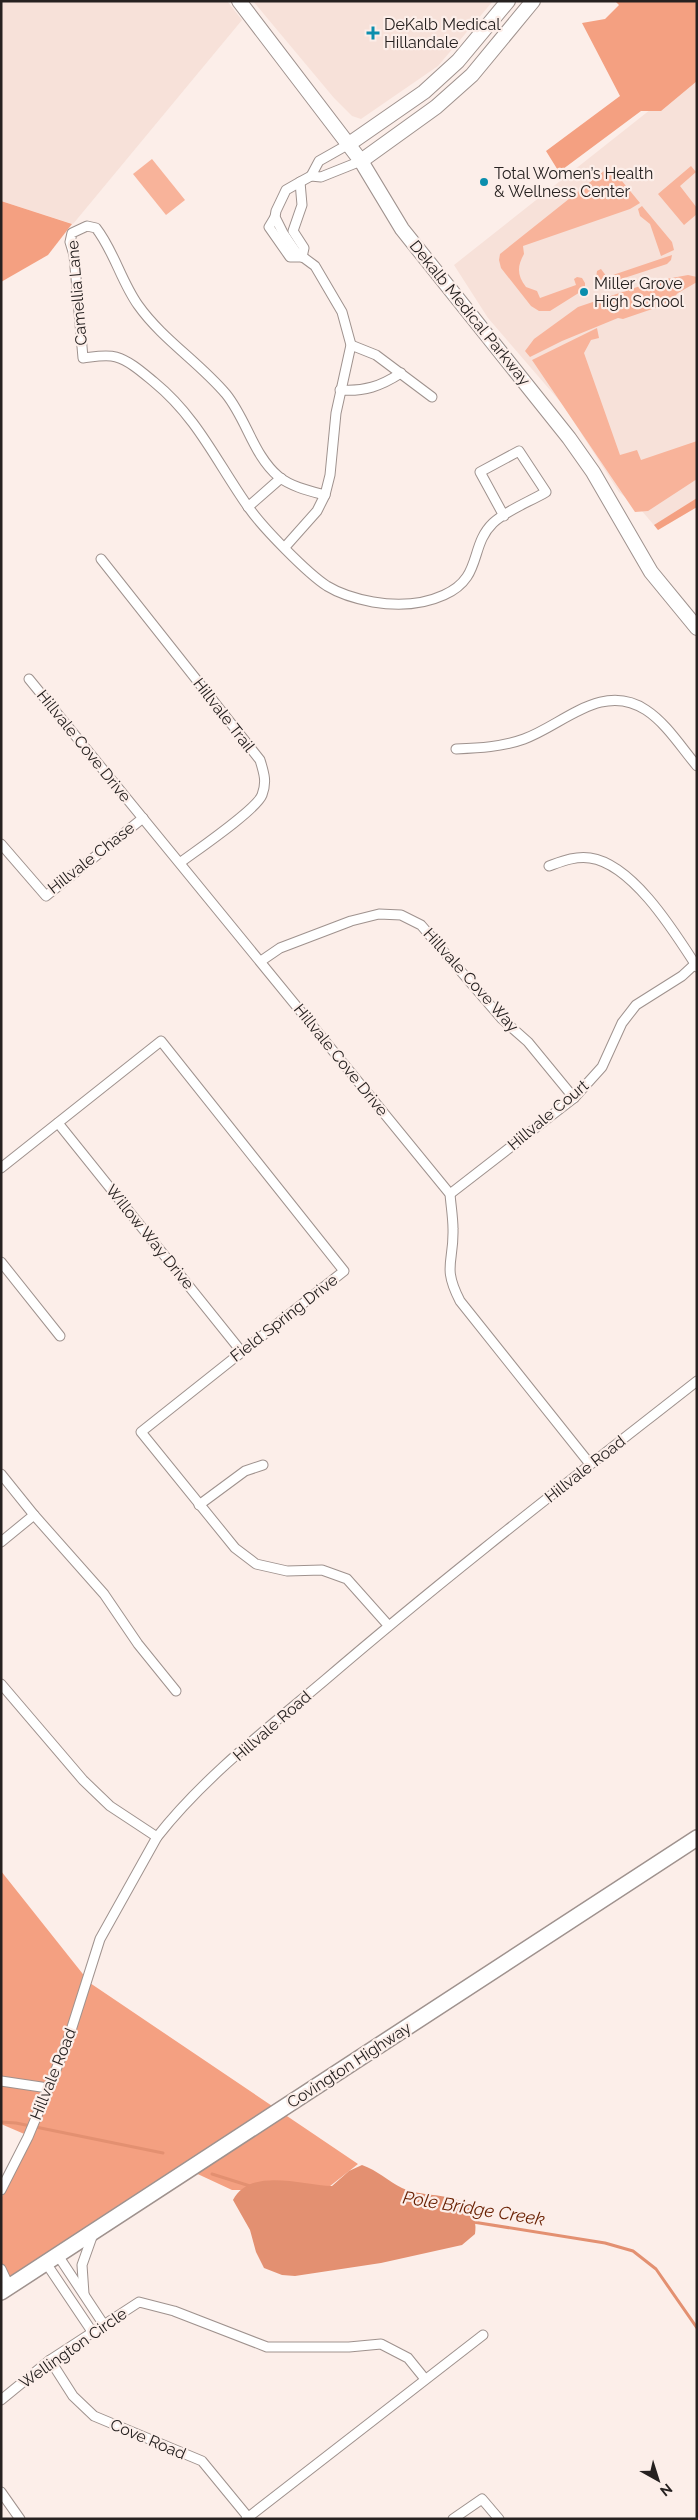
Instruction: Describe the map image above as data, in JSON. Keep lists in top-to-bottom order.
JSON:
{
  "streets": {
    "main road": ["Dekalb Medical Parkway", "Covington Highway"],
    "street": [
      "Camellia Lane",
      "Hillvale Trail",
      "Hillvale Cove Drive",
      "Hillvale Chase",
      "Hillvale Cove Way",
      "Hillvale Court",
      "Willow Way Drive",
      "Field Spring Drive",
      "Hillvale Road",
      "Wellington Circle",
      "Cove Road"
    ]
  },
  "crossings": [
    ["Hillvale Trail", "Hillvale Cove Drive"],
    ["Hillvale Cove Drive", "Hillvale Chase"],
    ["Hillvale Cove Drive", "Hillvale Cove Way"],
    ["Hillvale Cove Drive", "Hillvale Court"],
    ["Hillvale Cove Way", "Hillvale Court"],
    ["Willow Way Drive", "Field Spring Drive"],
    ["Field Spring Drive", "Hillvale Road"],
    ["Wellington Circle", "Cove Road"]
  ],
  "water": ["Pole Bridge Creek"],
  "places": {
    "health": ["DeKalb Medical Hillandale"],
    "other": ["Total Women’s Health & Wellness Center", "Miller Grove High School"]
  },
  "north": "bottom right"
}
